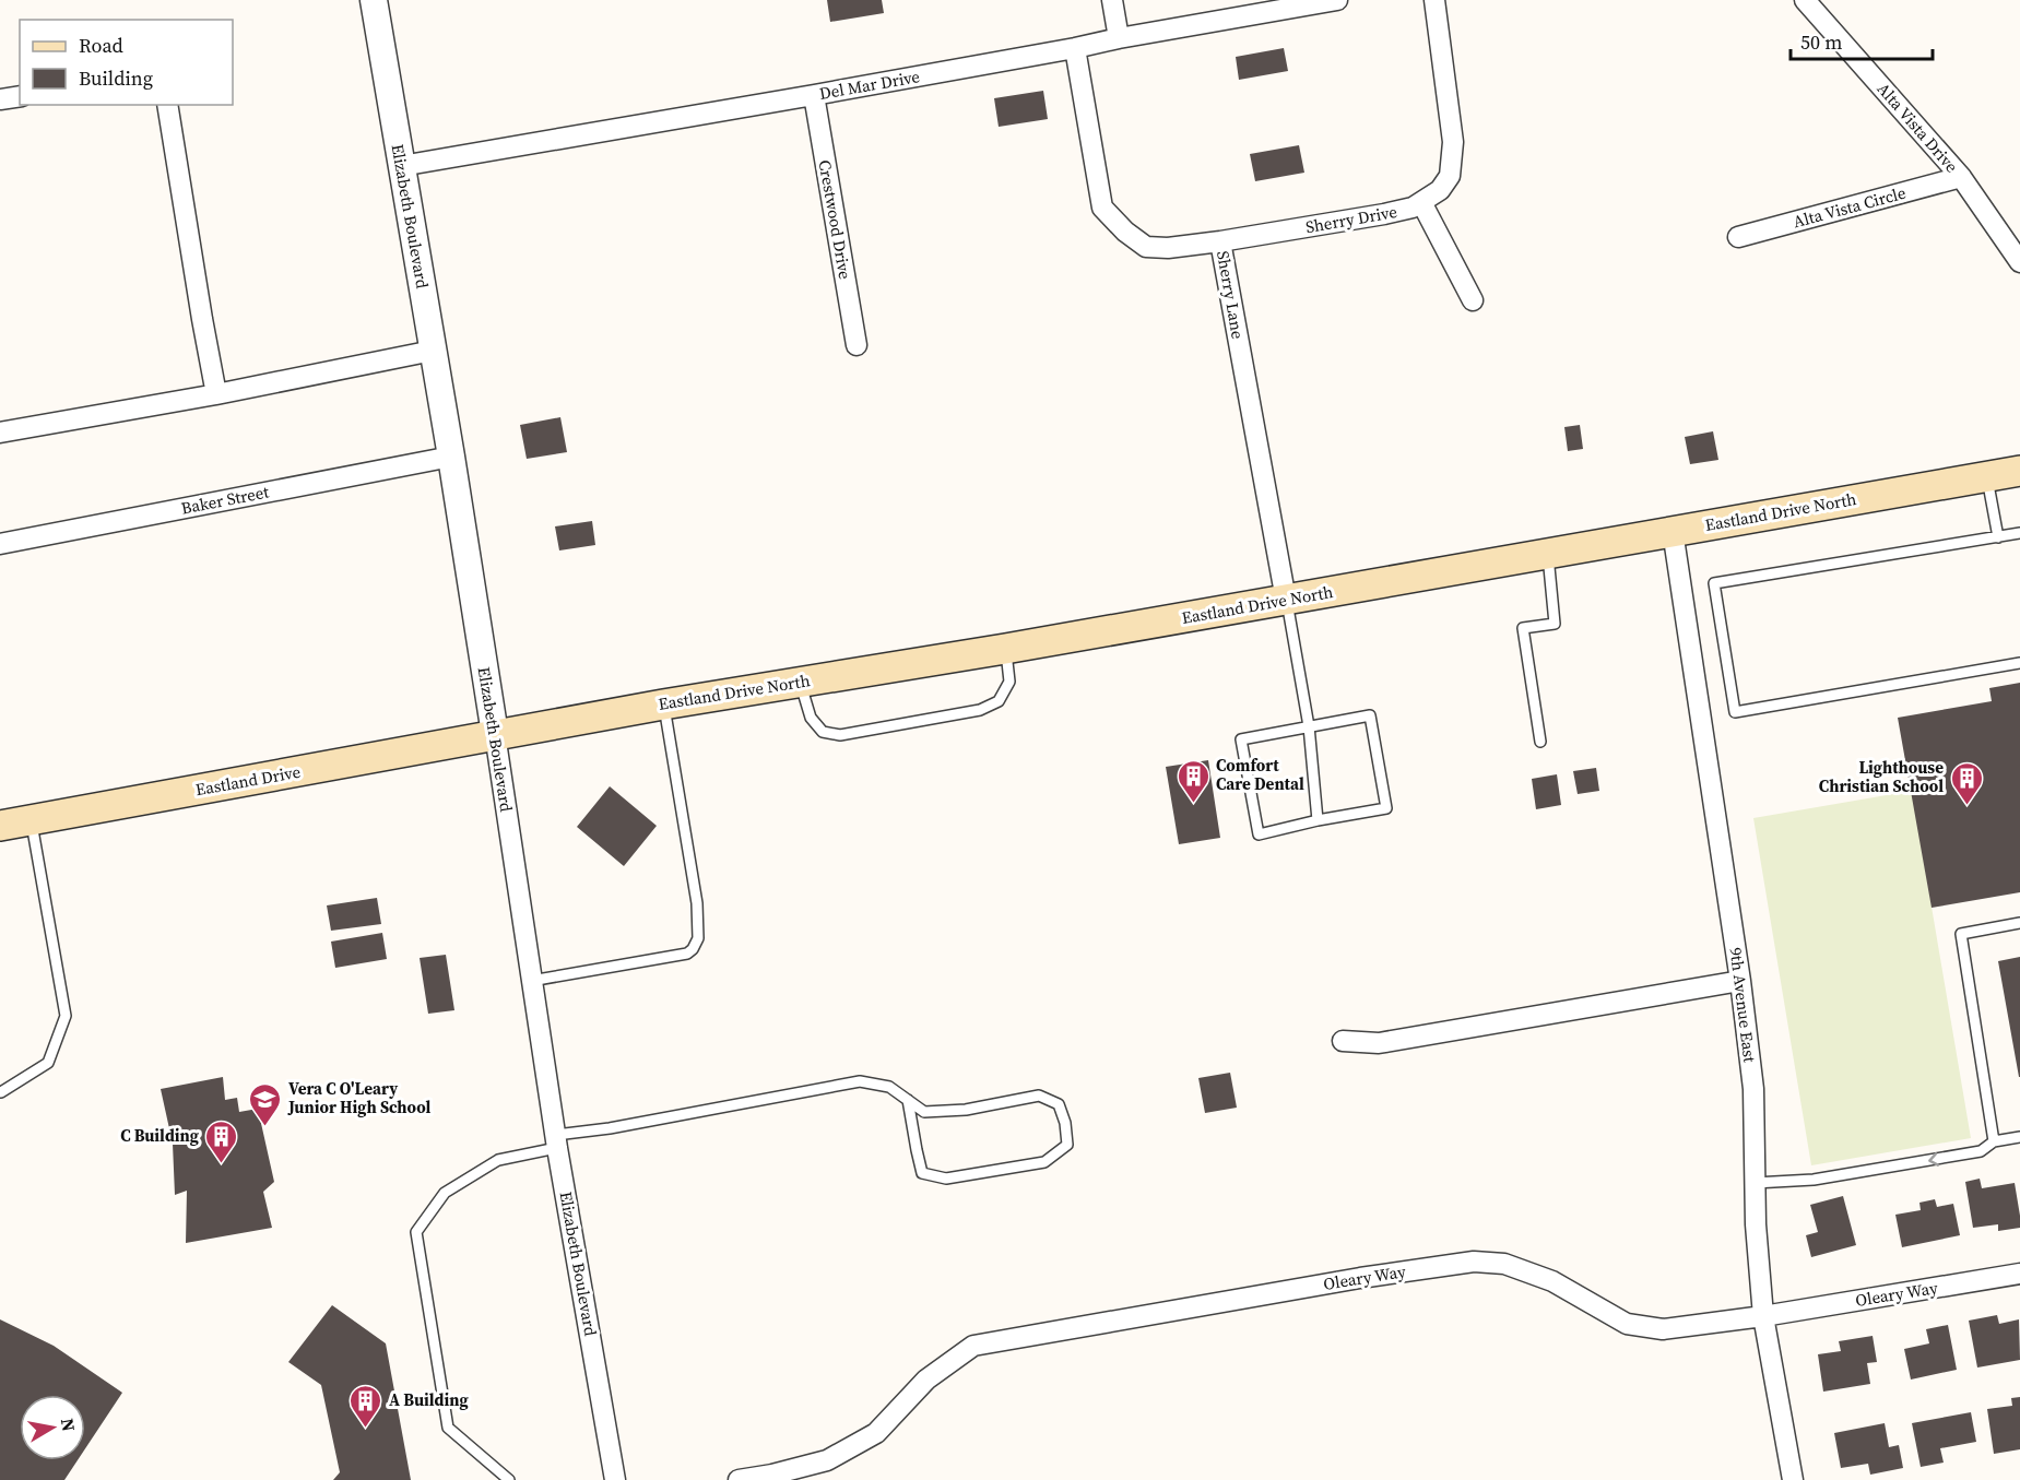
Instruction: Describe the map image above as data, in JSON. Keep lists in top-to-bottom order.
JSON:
{
  "streets": {
    "main road": ["Eastland Drive North", "Eastland Drive"],
    "street": [
      "Del Mar Drive",
      "Alta Vista Drive",
      "Alta Vista Circle",
      "Elizabeth Boulevard",
      "Crestwood Drive",
      "Sherry Drive",
      "Sherry Lane",
      "Baker Street",
      "9th Avenue East",
      "Oleary Way"
    ]
  },
  "crossings": [
    ["Del Mar Drive", "Elizabeth Boulevard"],
    ["Del Mar Drive", "Crestwood Drive"],
    ["Del Mar Drive", "Sherry Lane"],
    ["Alta Vista Drive", "Alta Vista Circle"],
    ["Elizabeth Boulevard", "Baker Street"],
    ["Elizabeth Boulevard", "Eastland Drive North"],
    ["Elizabeth Boulevard", "Eastland Drive"],
    ["Sherry Drive", "Sherry Lane"],
    ["Sherry Lane", "Eastland Drive North"],
    ["Eastland Drive North", "Eastland Drive"],
    ["Eastland Drive North", "9th Avenue East"],
    ["9th Avenue East", "Oleary Way"]
  ],
  "places": {
    "building": [
      "Comfort Care Dental",
      "Lighthouse Christian School",
      "C Building",
      "A Building"
    ],
    "school or university": ["Vera C O'Leary Junior High School"]
  },
  "legend": ["Road", "Building"],
  "scale_bar": "50 m",
  "north": "right"
}
